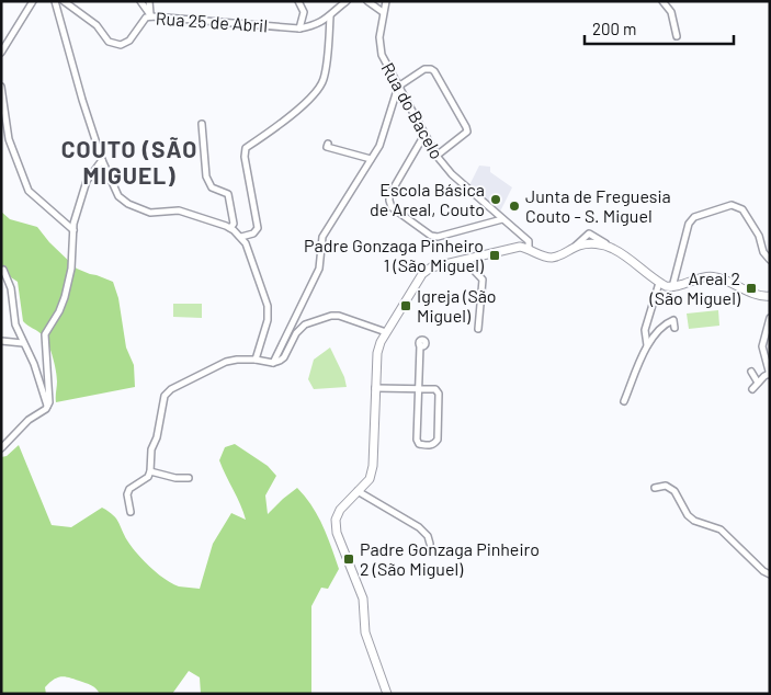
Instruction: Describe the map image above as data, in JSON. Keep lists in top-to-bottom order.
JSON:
{
  "streets": {
    "street": ["Rua 25 de Abril", "Rua do Bacelo"]
  },
  "districts": ["COUTO (SÃO MIGUEL)"],
  "places": {
    "other": ["Escola Básica de Areal, Couto", "Junta de Freguesia Couto - S. Miguel"],
    "transit": [
      "Padre Gonzaga Pinheiro 1 (São Miguel)",
      "Areal 2 (São Miguel)",
      "Igreja (São Miguel)",
      "Padre Gonzaga Pinheiro 2 (São Miguel)"
    ]
  },
  "scale_bar": "200 m"
}
